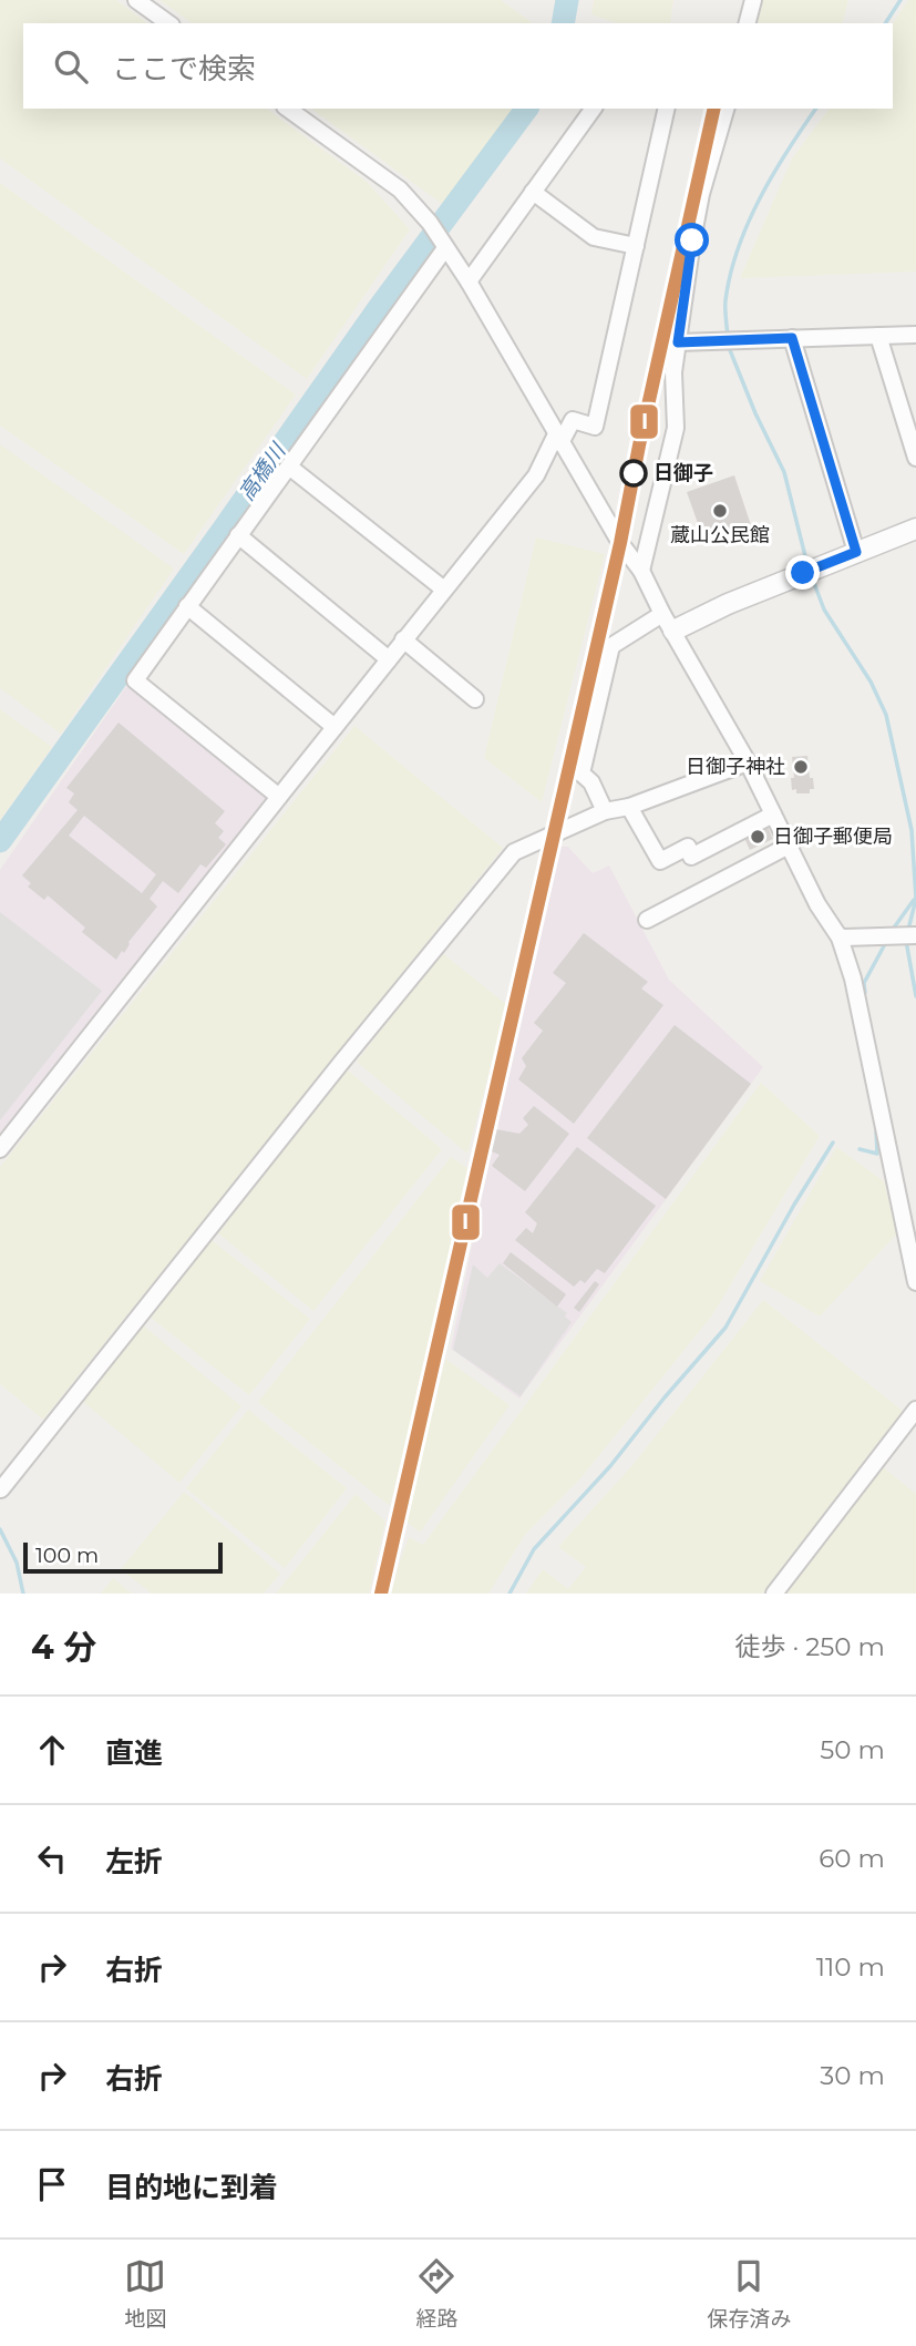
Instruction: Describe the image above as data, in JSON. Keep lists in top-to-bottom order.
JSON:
{
  "water": ["高橋川"],
  "places": [
    "日御子",
    "蔵山公民館",
    "日御子神社",
    "日御子郵便局"
  ],
  "lines": ["transit line I"],
  "scale_bar": "100 m",
  "page": {
    "search": "ここで検索",
    "scale": "100 m",
    "heading": ["4 分", "徒歩 · 250 m"],
    "list": [
      ["直進", "50 m"],
      ["左折", "60 m"],
      ["右折", "110 m"],
      ["右折", "30 m"],
      "目的地に到着"
    ],
    "nav": ["地図", "経路", "保存済み"]
  }
}
